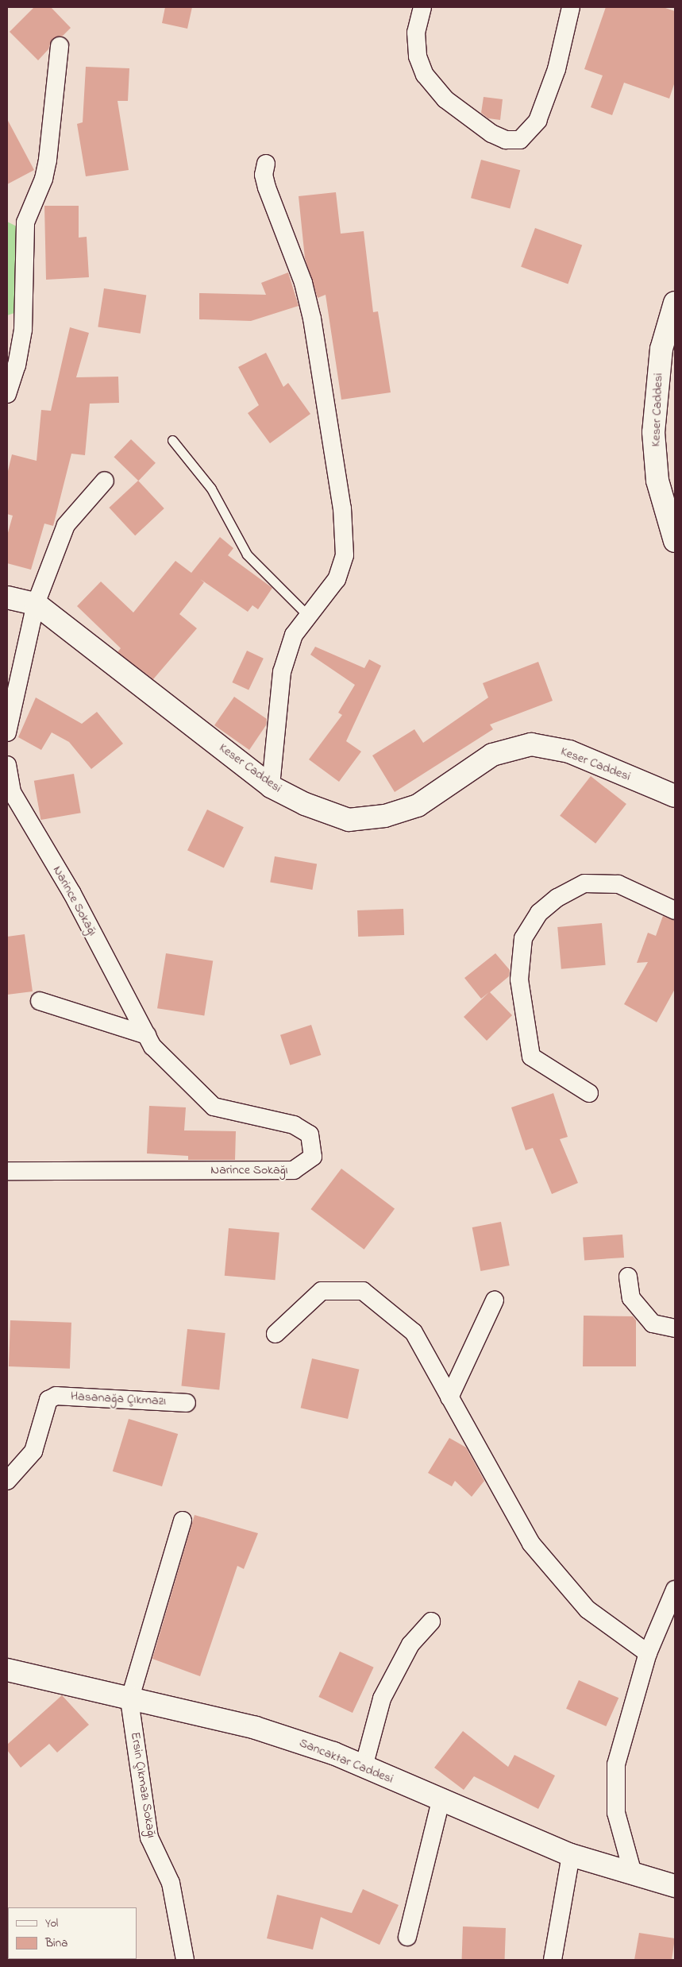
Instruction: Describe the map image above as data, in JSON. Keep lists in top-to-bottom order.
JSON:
{
  "streets": {
    "street": [
      "Keser Caddesi",
      "Narince Sokağı",
      "Hasanağa Çıkmazı",
      "Sancaktar Caddesi",
      "Ersin Çıkmazı Sokağı"
    ]
  },
  "crossings": [
    ["Sancaktar Caddesi", "Ersin Çıkmazı Sokağı"]
  ],
  "legend": ["Yol", "Bina"]
}
